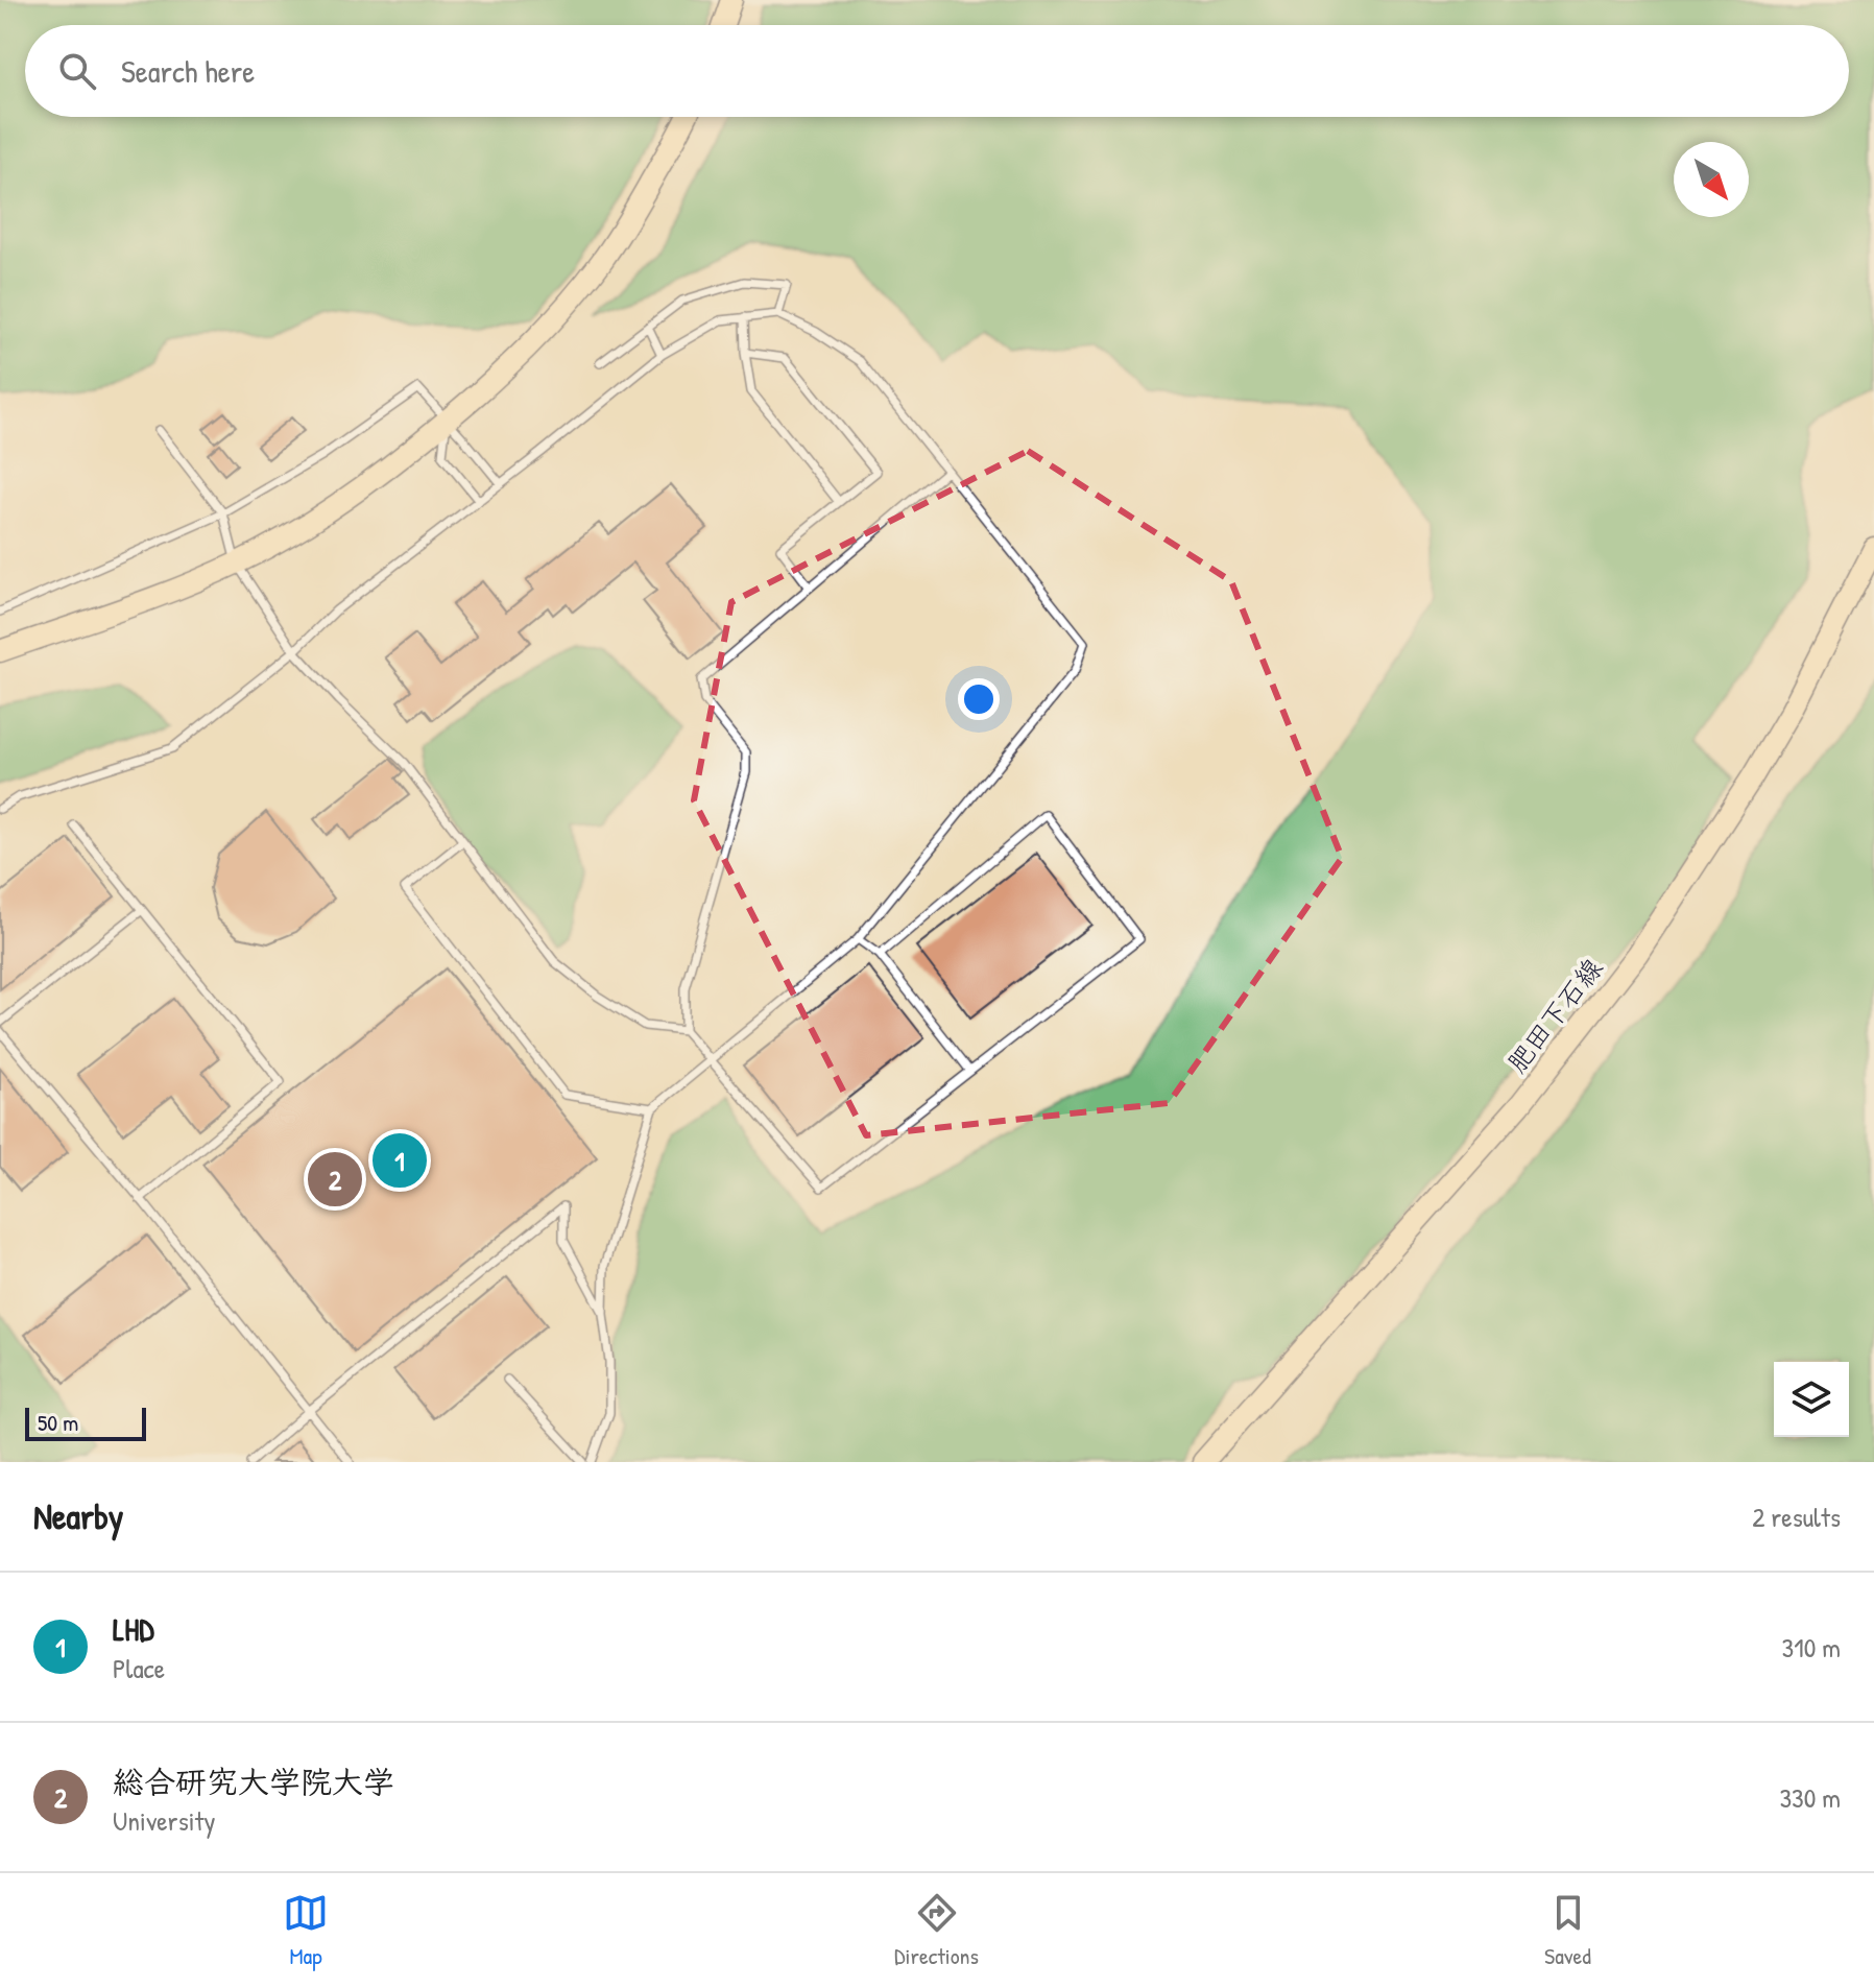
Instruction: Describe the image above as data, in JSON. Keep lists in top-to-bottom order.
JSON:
{
  "streets": {
    "main road": ["肥田下石線"]
  },
  "scale_bar": "50 m",
  "north": "bottom right",
  "page": {
    "search": "Search here",
    "pins": ["1", "2"],
    "scale": "50 m",
    "heading": ["Nearby", "2 results"],
    "list": [
      {
        "mark": "1",
        "name": "LHD",
        "note": "Place",
        "value": "310 m"
      },
      {
        "mark": "2",
        "name": "総合研究大学院大学",
        "note": "University",
        "value": "330 m"
      }
    ],
    "nav": ["Map", "Directions", "Saved"]
  }
}
